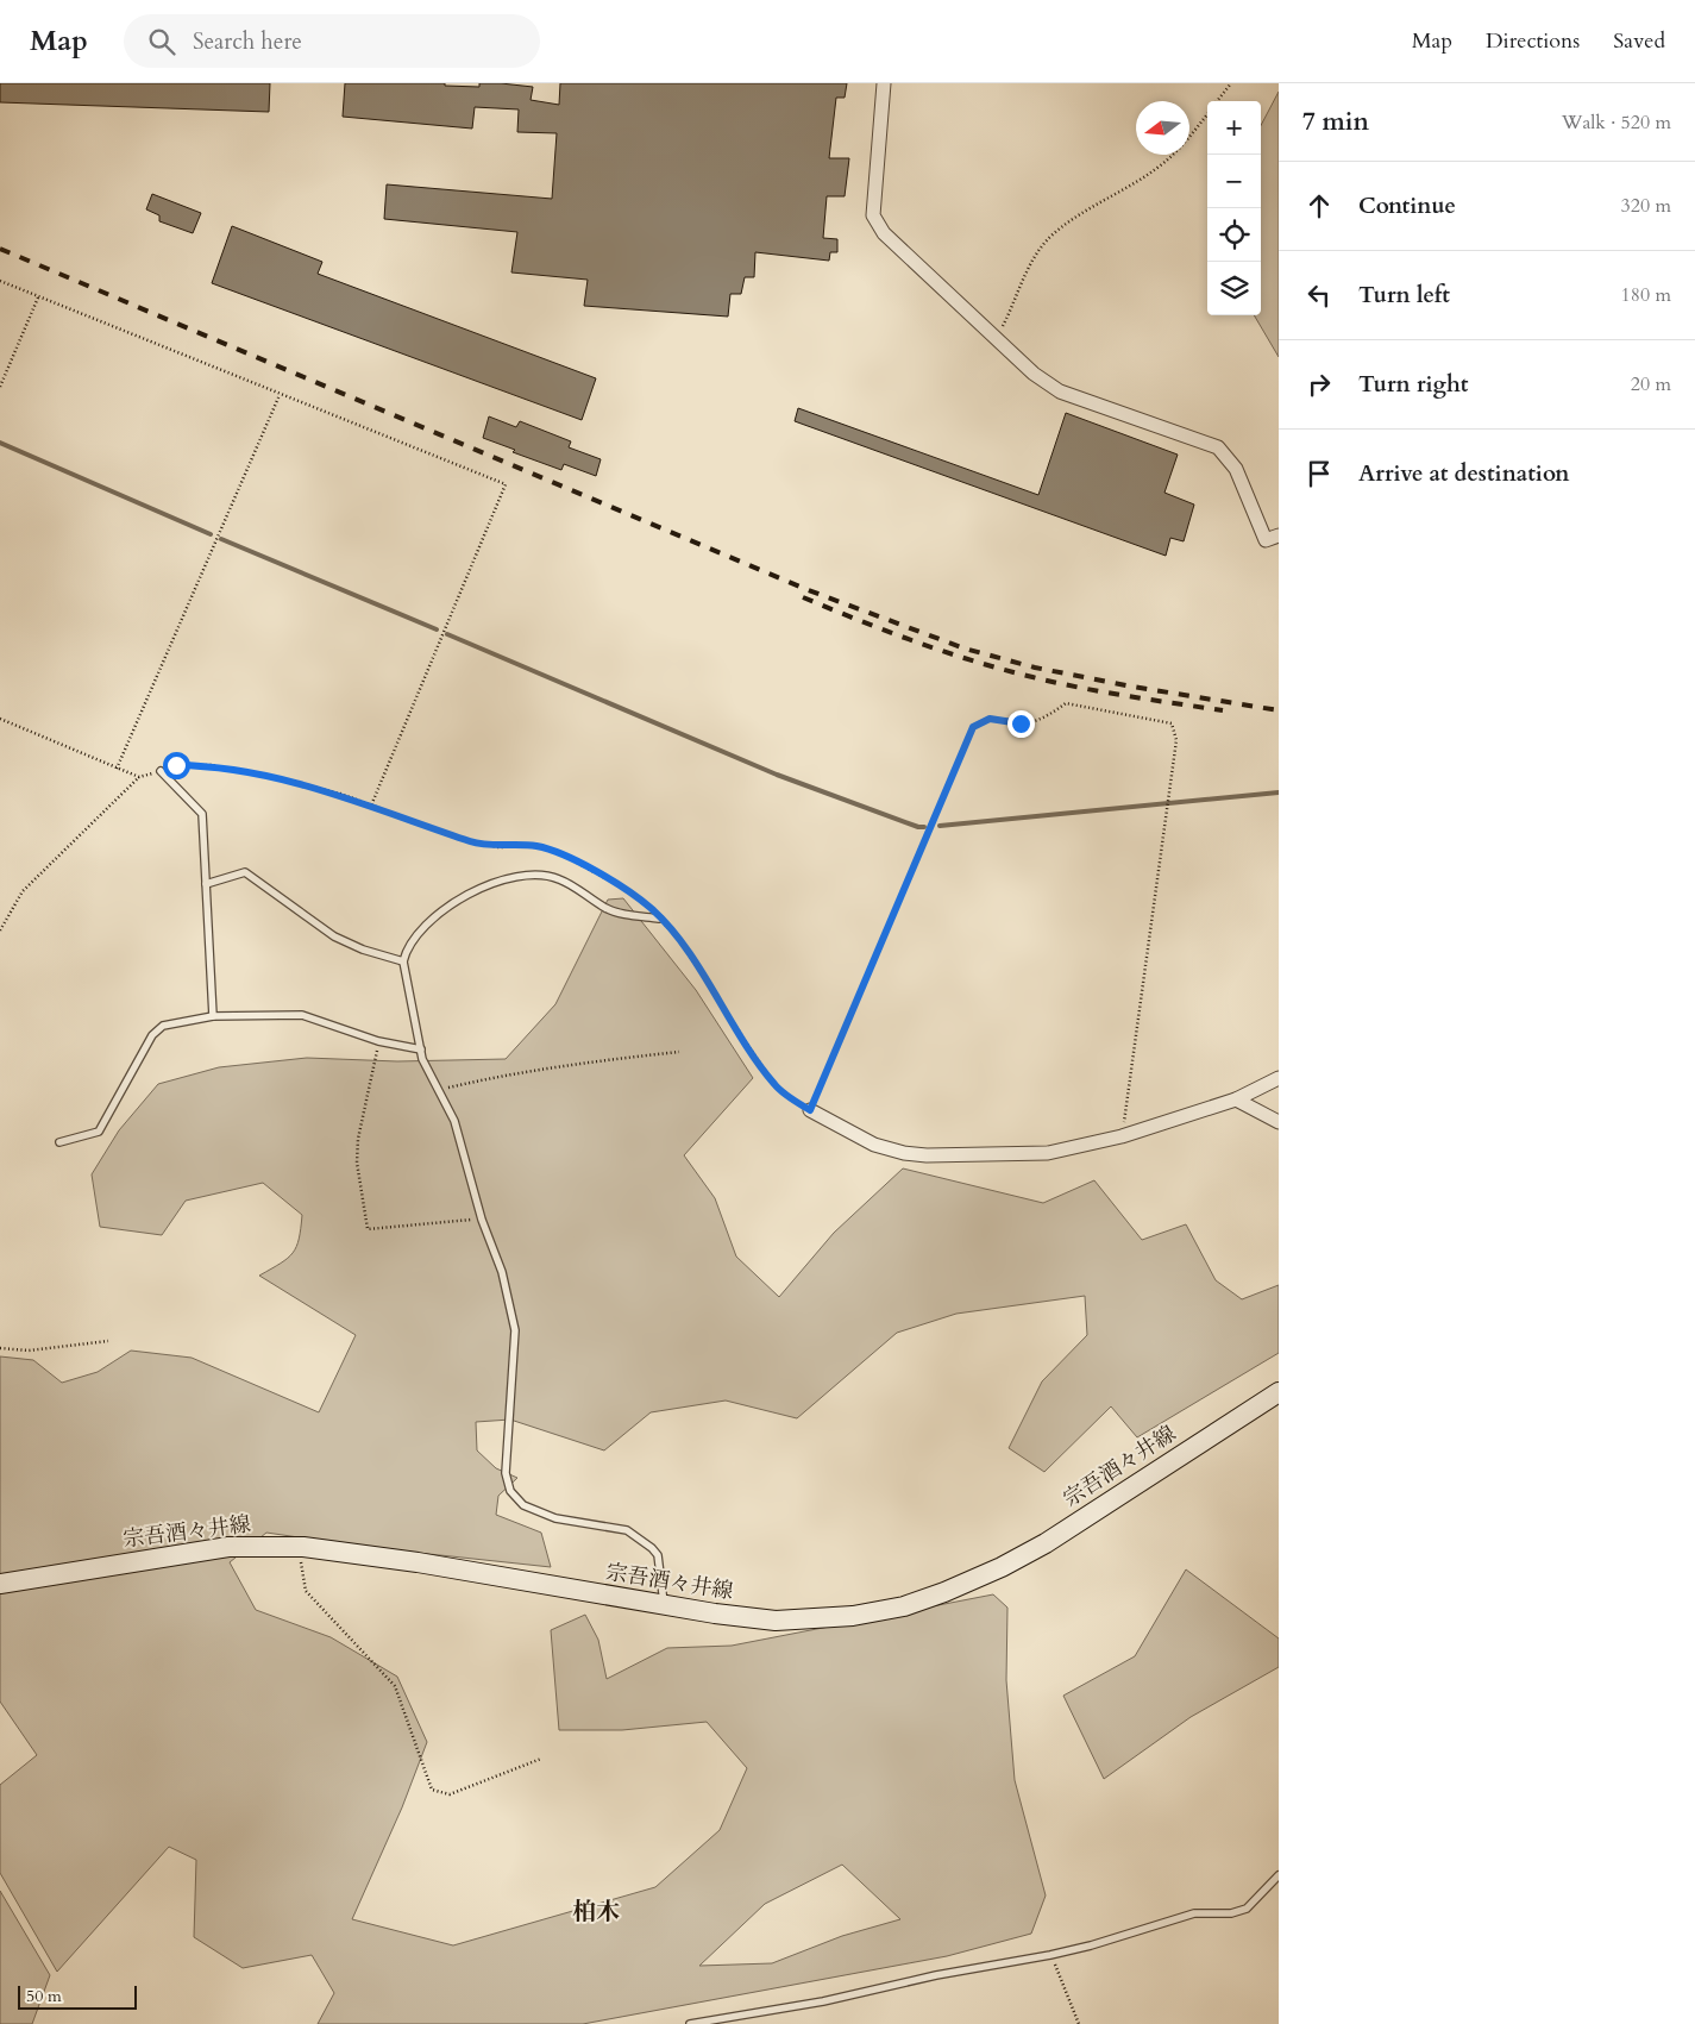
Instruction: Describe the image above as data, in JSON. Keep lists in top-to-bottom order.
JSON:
{
  "streets": {
    "main road": ["宗吾酒々井線"]
  },
  "districts": ["柏木"],
  "scale_bar": "50 m",
  "north": "left",
  "page": {
    "header": "Map",
    "search": "Search here",
    "nav": ["Map", "Directions", "Saved"],
    "heading": ["7 min", "Walk · 520 m"],
    "map_buttons": ["+", "−"],
    "list": [
      ["Continue", "320 m"],
      ["Turn left", "180 m"],
      ["Turn right", "20 m"],
      "Arrive at destination"
    ],
    "scale": "50 m"
  }
}
